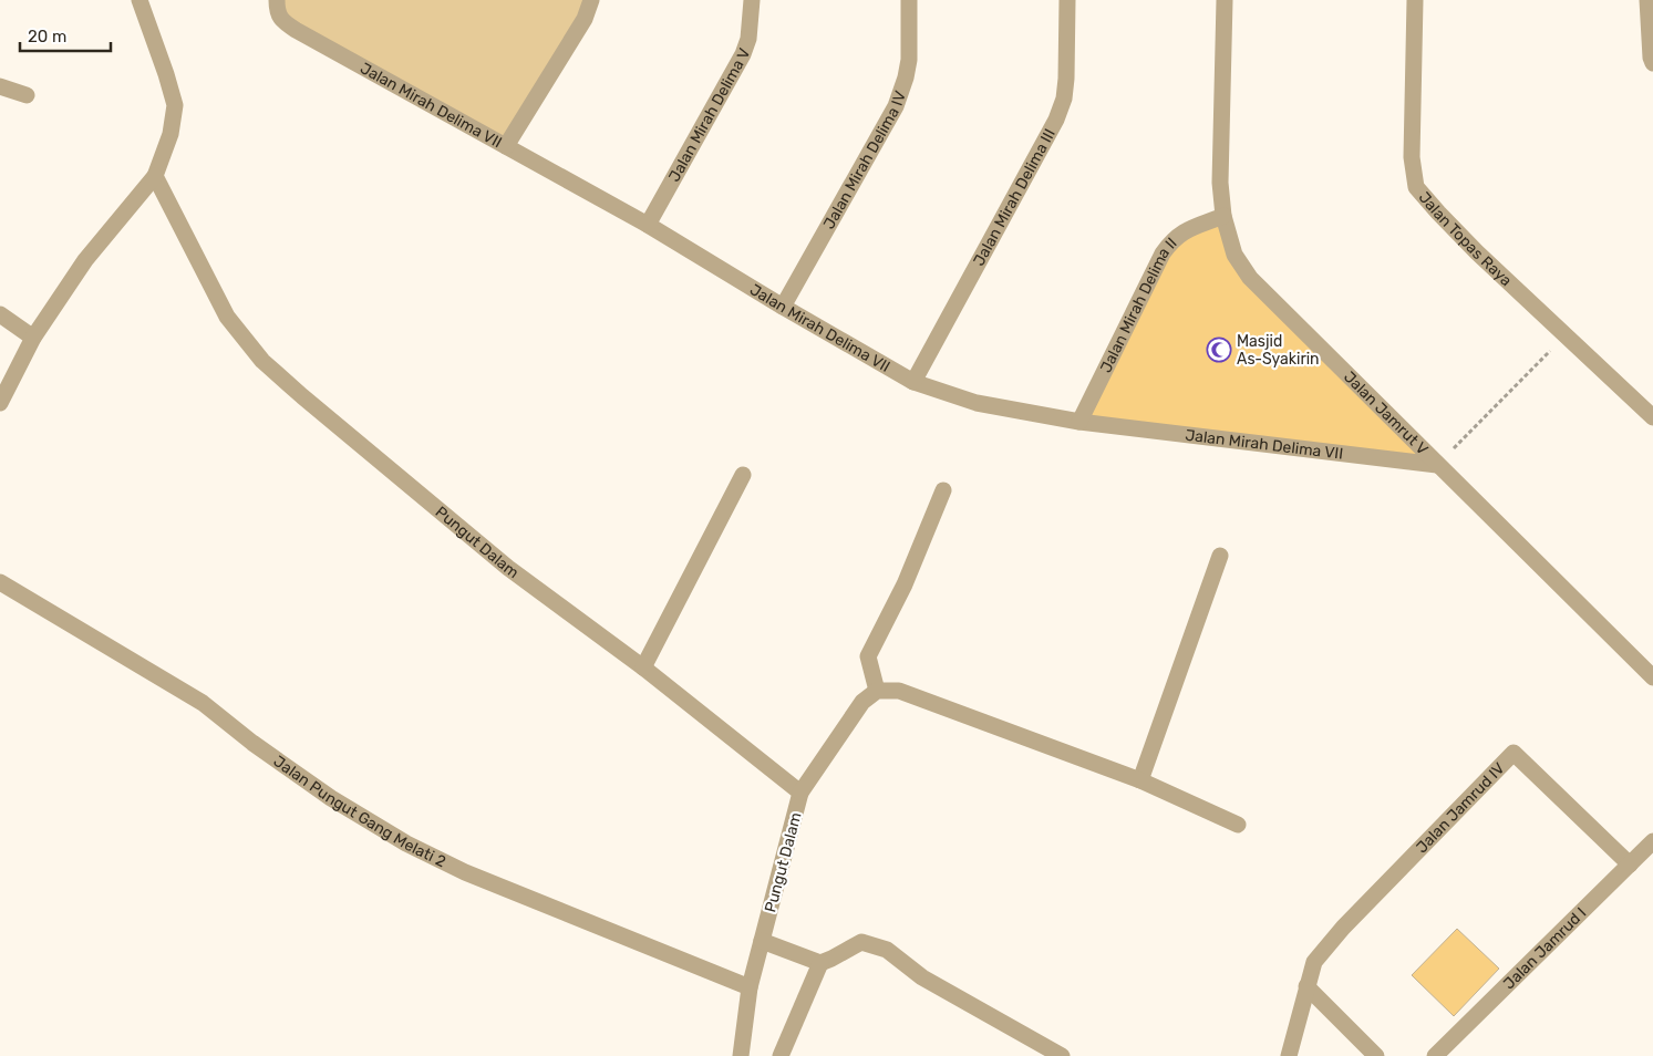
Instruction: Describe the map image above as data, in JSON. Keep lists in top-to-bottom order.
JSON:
{
  "streets": {
    "street": [
      "Jalan Mirah Delima VII",
      "Jalan Mirah Delima V",
      "Jalan Mirah Delima IV",
      "Jalan Mirah Delima III",
      "Jalan Topas Raya",
      "Jalan Mirah Delima II",
      "Jalan Jamrut V",
      "Pungut Dalam",
      "Jalan Jamrud IV",
      "Jalan Pungut Gang Melati 2",
      "Jalan Jamrud I"
    ]
  },
  "crossings": [
    ["Jalan Mirah Delima VII", "Jalan Mirah Delima V"],
    ["Jalan Mirah Delima VII", "Jalan Mirah Delima IV"],
    ["Jalan Mirah Delima VII", "Jalan Mirah Delima III"],
    ["Jalan Mirah Delima VII", "Jalan Mirah Delima II"],
    ["Jalan Mirah Delima VII", "Jalan Jamrut V"],
    ["Jalan Mirah Delima II", "Jalan Jamrut V"],
    ["Pungut Dalam", "Jalan Pungut Gang Melati 2"],
    ["Jalan Jamrud IV", "Jalan Jamrud I"]
  ],
  "places": {
    "mosque": ["Masjid As-Syakirin"]
  },
  "scale_bar": "20 m"
}
